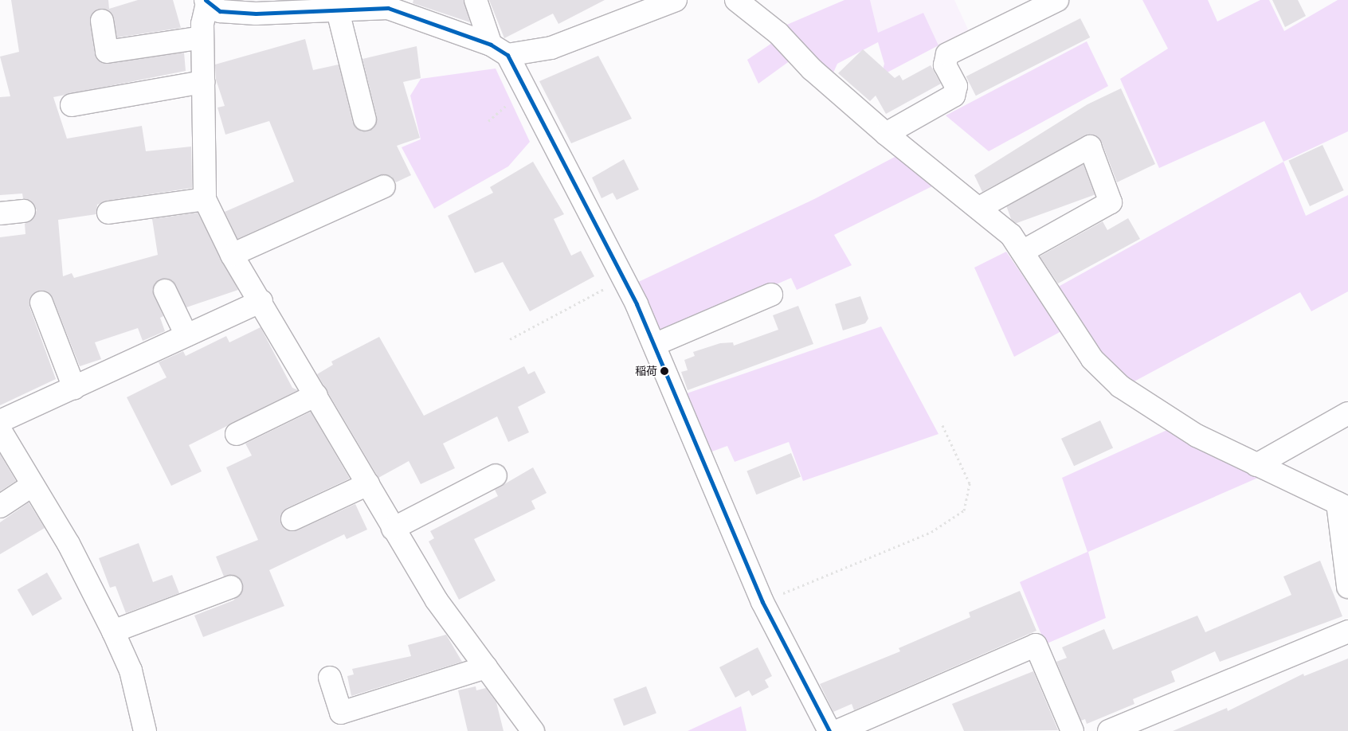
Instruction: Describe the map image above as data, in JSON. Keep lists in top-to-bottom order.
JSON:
{
  "places": ["稲荷"]
}
